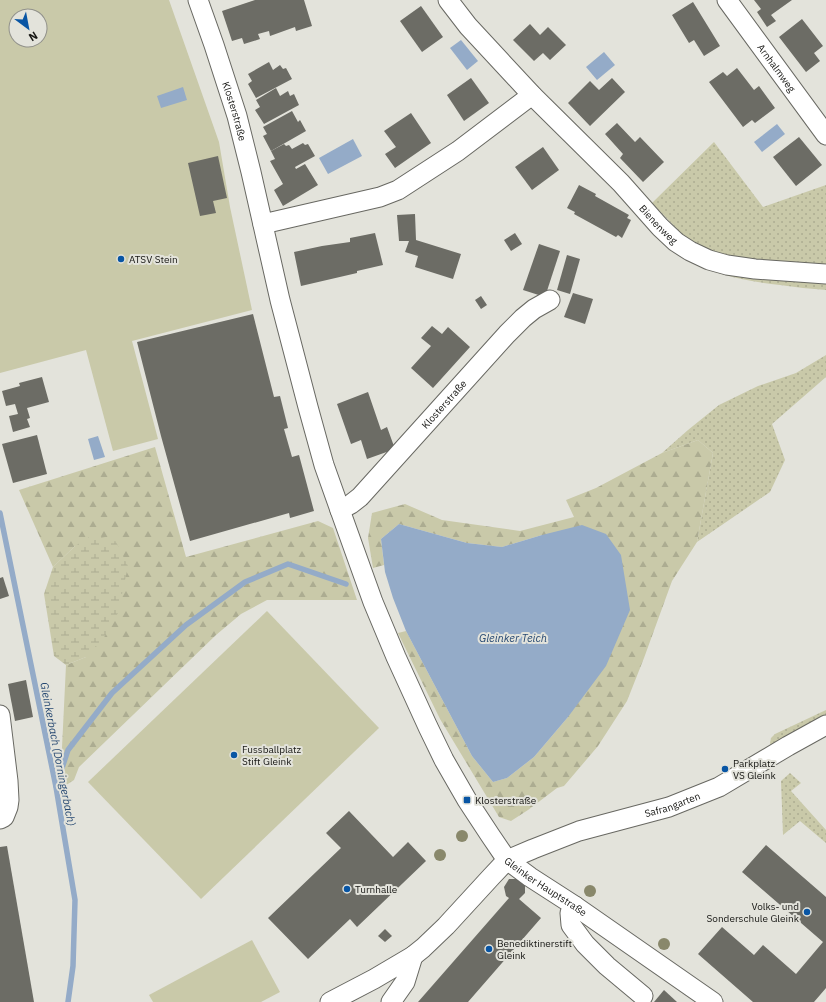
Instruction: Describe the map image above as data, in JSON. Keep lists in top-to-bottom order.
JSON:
{
  "streets": {
    "street": [
      "Arnhalmweg",
      "Klosterstraße",
      "Bienenweg",
      "Safrangarten",
      "Gleinker Hauptstraße"
    ]
  },
  "crossings": [
    ["Klosterstraße", "Safrangarten"],
    ["Klosterstraße", "Gleinker Hauptstraße"],
    ["Safrangarten", "Gleinker Hauptstraße"]
  ],
  "water": ["Gleinker Teich", "Gleinkerbach (Dorningerbach)"],
  "places": {
    "other": [
      "ATSV Stein",
      "Fussballplatz Stift Gleink",
      "Parkplatz VS Gleink",
      "Turnhalle",
      "Volks- und Sonderschule Gleink",
      "Benediktinerstift Gleink"
    ],
    "transit": ["Klosterstraße"]
  },
  "north": "bottom right"
}
